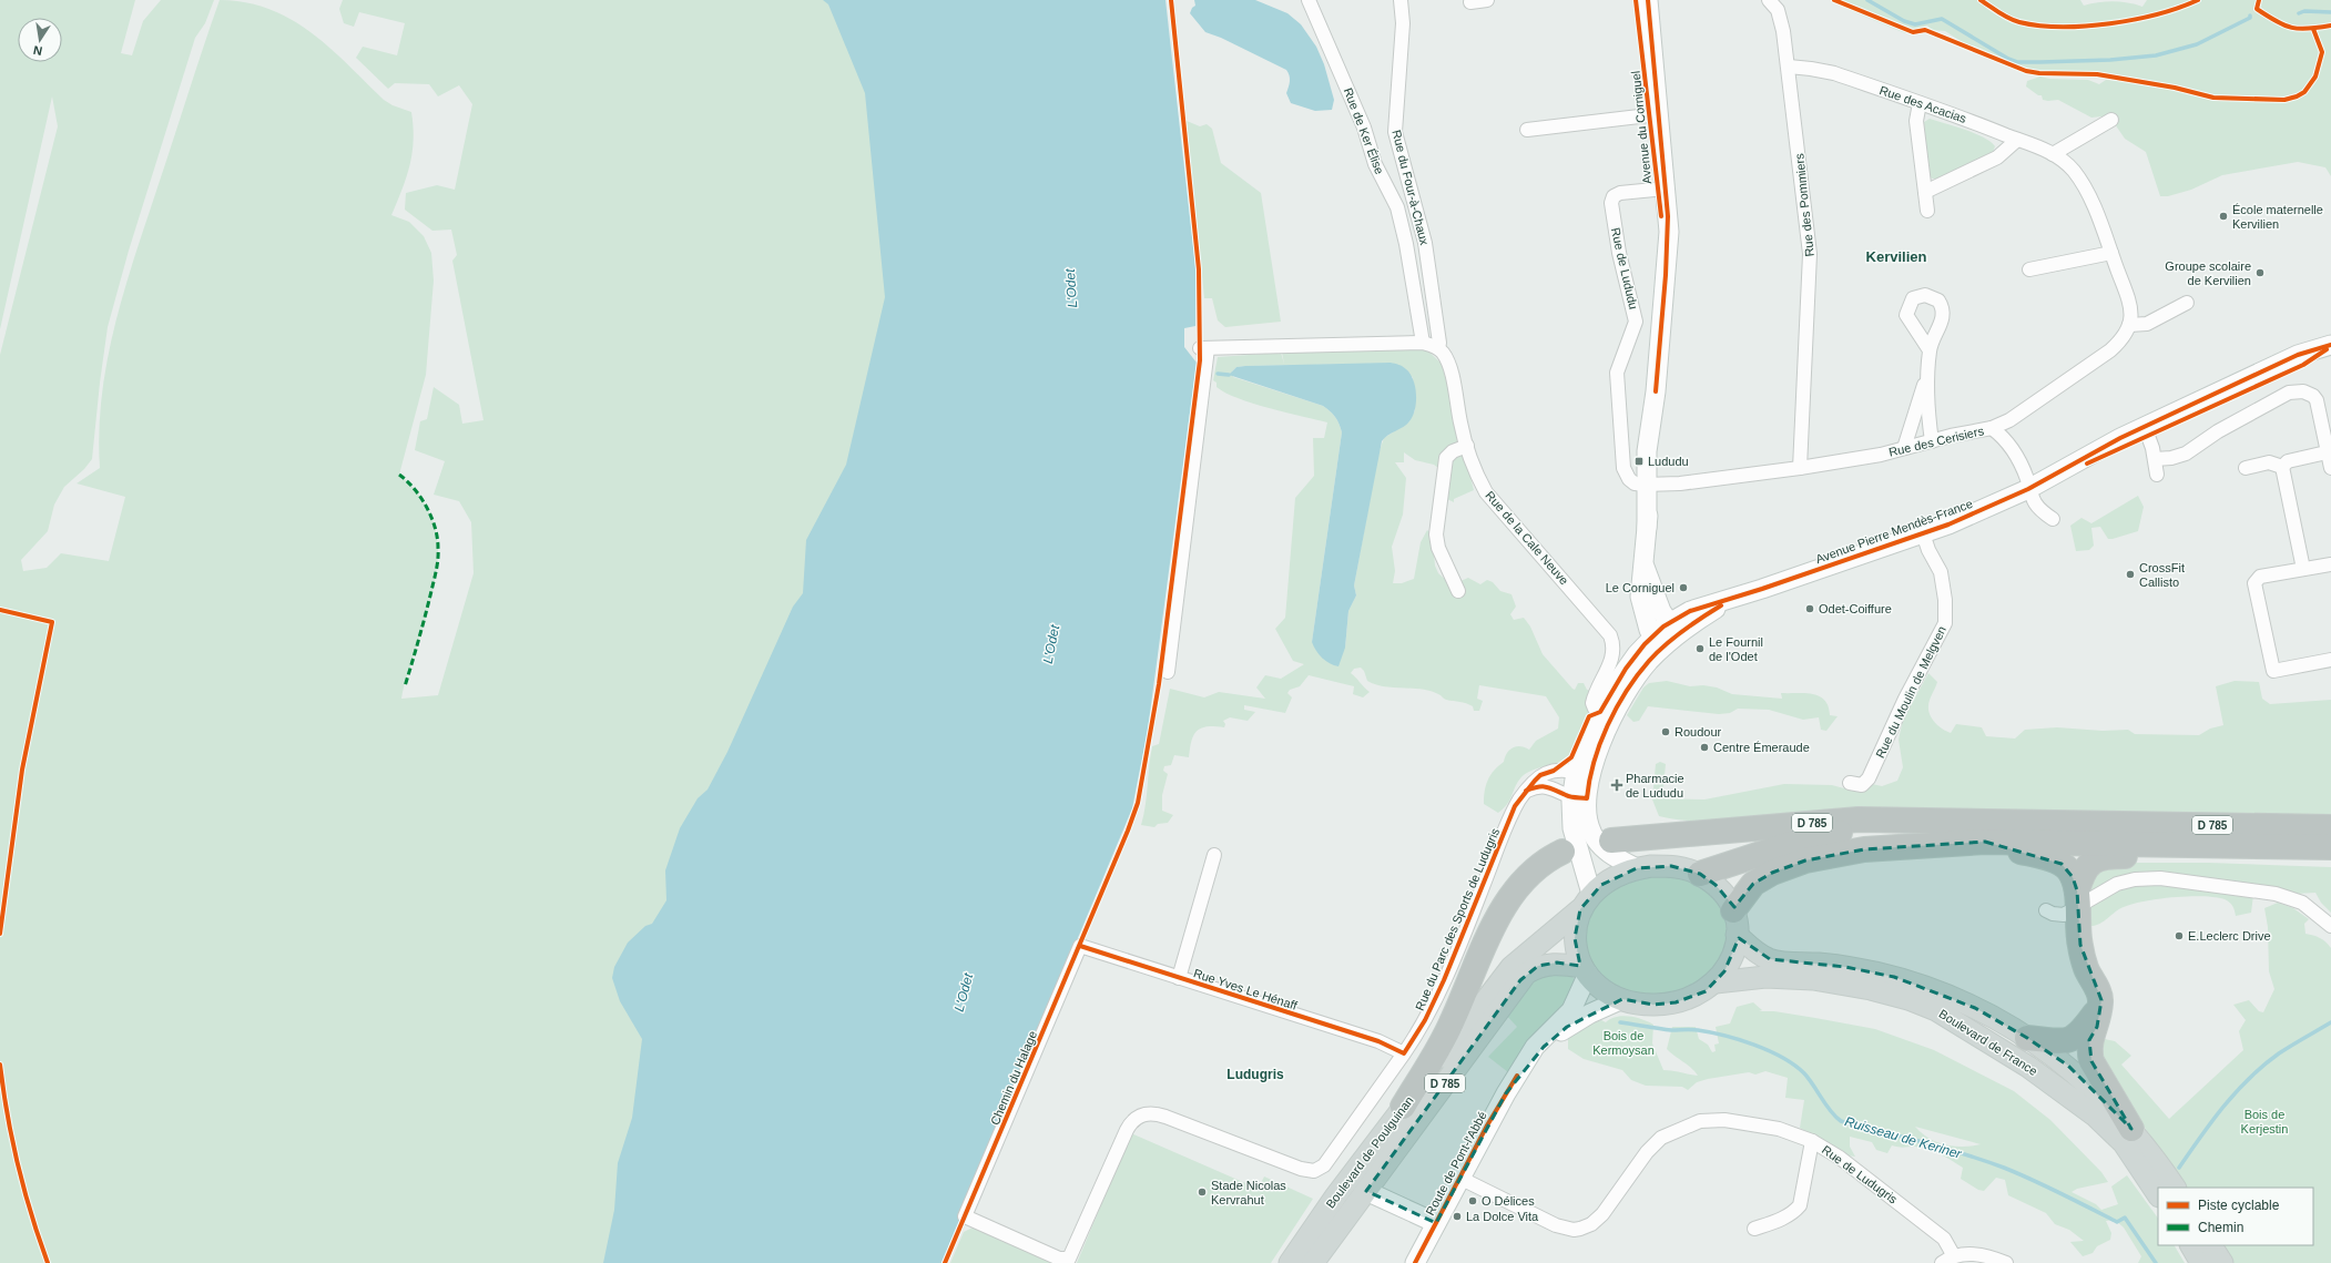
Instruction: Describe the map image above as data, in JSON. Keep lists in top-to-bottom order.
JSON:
{
  "streets": {
    "highway": ["D 785"],
    "main road": ["Boulevard de France", "Boulevard de Poulguinan"],
    "street": [
      "Rue des Acacias",
      "Avenue du Corniguel",
      "Rue de Ker Élise",
      "Rue du Four-à-Chaux",
      "Rue des Pommiers",
      "Rue de Lududu",
      "Rue des Cerisiers",
      "Avenue Pierre Mendès-France",
      "Rue de la Cale Neuve",
      "Rue du Moulin de Melgven",
      "Rue du Parc des Sports de Ludugris",
      "Rue Yves Le Hénaff",
      "Chemin du Halage",
      "Route de Pont-l'Abbé",
      "Rue de Ludugris"
    ]
  },
  "crossings": [
    ["Rue des Acacias", "Rue des Pommiers"],
    ["Rue des Acacias", "Rue des Cerisiers"],
    ["Avenue du Corniguel", "Rue de Lududu"],
    ["Avenue du Corniguel", "Rue des Cerisiers"],
    ["Avenue du Corniguel", "Avenue Pierre Mendès-France"],
    ["Rue du Four-à-Chaux", "Rue de la Cale Neuve"],
    ["Rue des Pommiers", "Rue des Cerisiers"],
    ["Rue de Lududu", "Rue des Cerisiers"],
    ["Avenue Pierre Mendès-France", "Rue de la Cale Neuve"],
    ["Avenue Pierre Mendès-France", "Rue du Moulin de Melgven"],
    ["Avenue Pierre Mendès-France", "D 785"],
    ["Avenue Pierre Mendès-France", "Rue du Parc des Sports de Ludugris"],
    ["Avenue Pierre Mendès-France", "Boulevard de France"],
    ["Avenue Pierre Mendès-France", "Boulevard de Poulguinan"],
    ["Avenue Pierre Mendès-France", "Route de Pont-l'Abbé"],
    ["D 785", "Boulevard de France"],
    ["D 785", "Boulevard de Poulguinan"],
    ["D 785", "Route de Pont-l'Abbé"],
    ["Rue du Parc des Sports de Ludugris", "Rue Yves Le Hénaff"],
    ["Rue du Parc des Sports de Ludugris", "Chemin du Halage"],
    ["Rue Yves Le Hénaff", "Chemin du Halage"],
    ["Boulevard de France", "Boulevard de Poulguinan"],
    ["Boulevard de France", "Route de Pont-l'Abbé"],
    ["Boulevard de Poulguinan", "Route de Pont-l'Abbé"],
    ["Route de Pont-l'Abbé", "Rue de Ludugris"]
  ],
  "districts": ["Kervilien", "Ludugris"],
  "water": ["L'Odet", "Ruisseau de Keriner"],
  "parks": ["Bois de Kermoysan", "Bois de Kerjestin"],
  "places": {
    "other": [
      "École maternelle Kervilien",
      "Groupe scolaire de Kervilien",
      "CrossFit Callisto",
      "Le Corniguel",
      "Odet-Coiffure",
      "Le Fournil de l'Odet",
      "Roudour",
      "Centre Émeraude",
      "E.Leclerc Drive",
      "Stade Nicolas Kervrahut",
      "O Délices",
      "La Dolce Vita"
    ],
    "transit": ["Lududu"],
    "health": ["Pharmacie de Lududu"]
  },
  "legend": ["Piste cyclable", "Chemin"],
  "north": "bottom"
}
